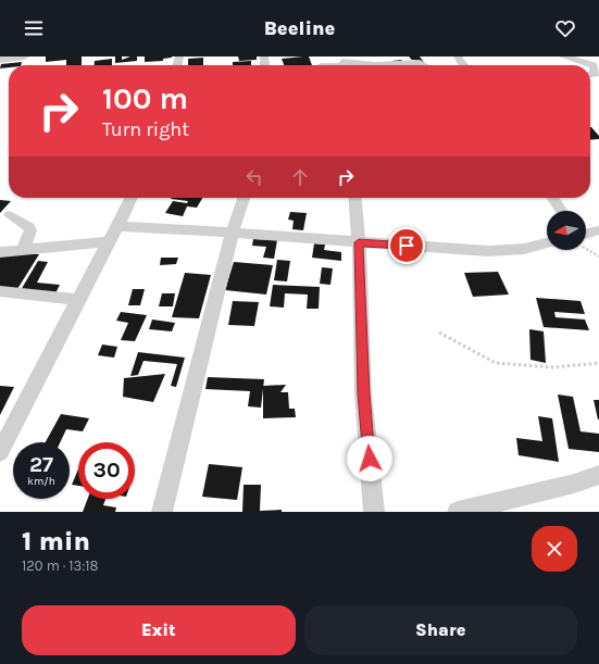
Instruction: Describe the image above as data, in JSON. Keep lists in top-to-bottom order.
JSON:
{
  "north": "left",
  "page": {
    "header": "Beeline",
    "turn": ["100 m", "Turn right"],
    "speed": "27 km/h",
    "limit": "30",
    "heading": ["1 min", "120 m · 13:18"],
    "buttons": ["Exit", "Share"]
  }
}
